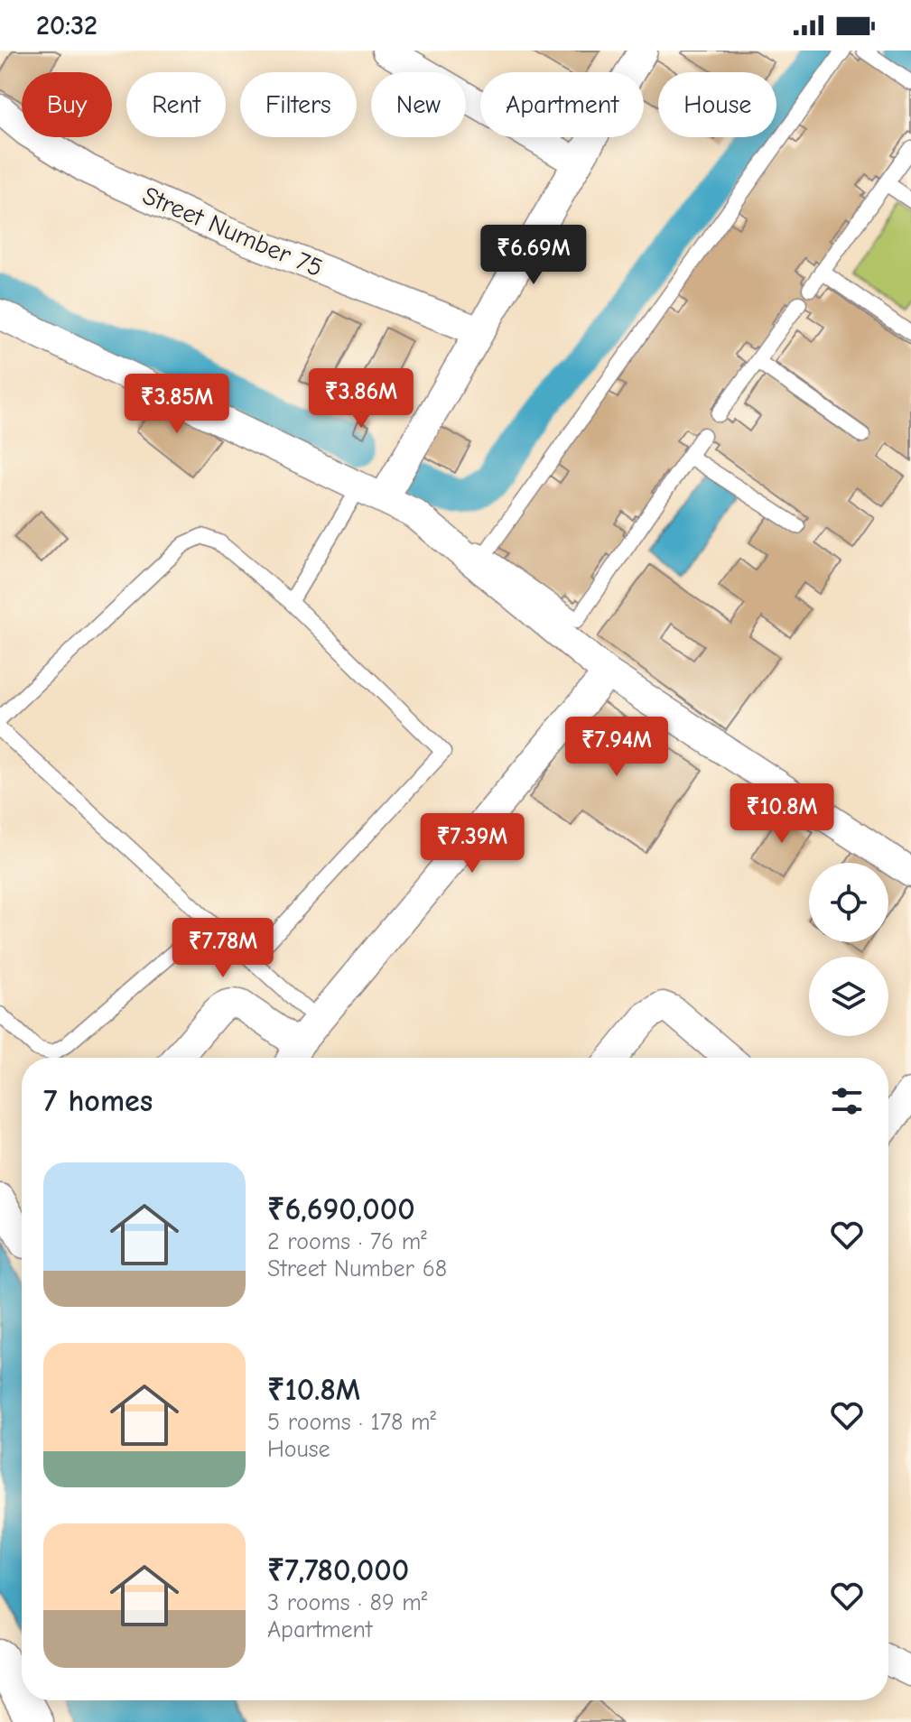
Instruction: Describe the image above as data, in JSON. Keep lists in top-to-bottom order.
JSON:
{
  "streets": {
    "street": ["Street Number 75"]
  },
  "page": {
    "status": "20:32",
    "chip": [
      "Buy",
      "Rent",
      "Filters",
      "New",
      "Apartment",
      "House"
    ],
    "price": [
      "₹6.69M",
      "₹3.86M",
      "₹3.85M",
      "₹7.94M",
      "₹10.8M",
      "₹7.39M",
      "₹7.78M"
    ],
    "heading": "7 homes",
    "list": [
      {
        "name": "₹6,690,000",
        "note": "2 rooms · 76 m² · Street Number 68"
      },
      {
        "name": "₹10.8M",
        "note": "5 rooms · 178 m² · House"
      },
      {
        "name": "₹7,780,000",
        "note": "3 rooms · 89 m² · Apartment"
      }
    ]
  }
}
